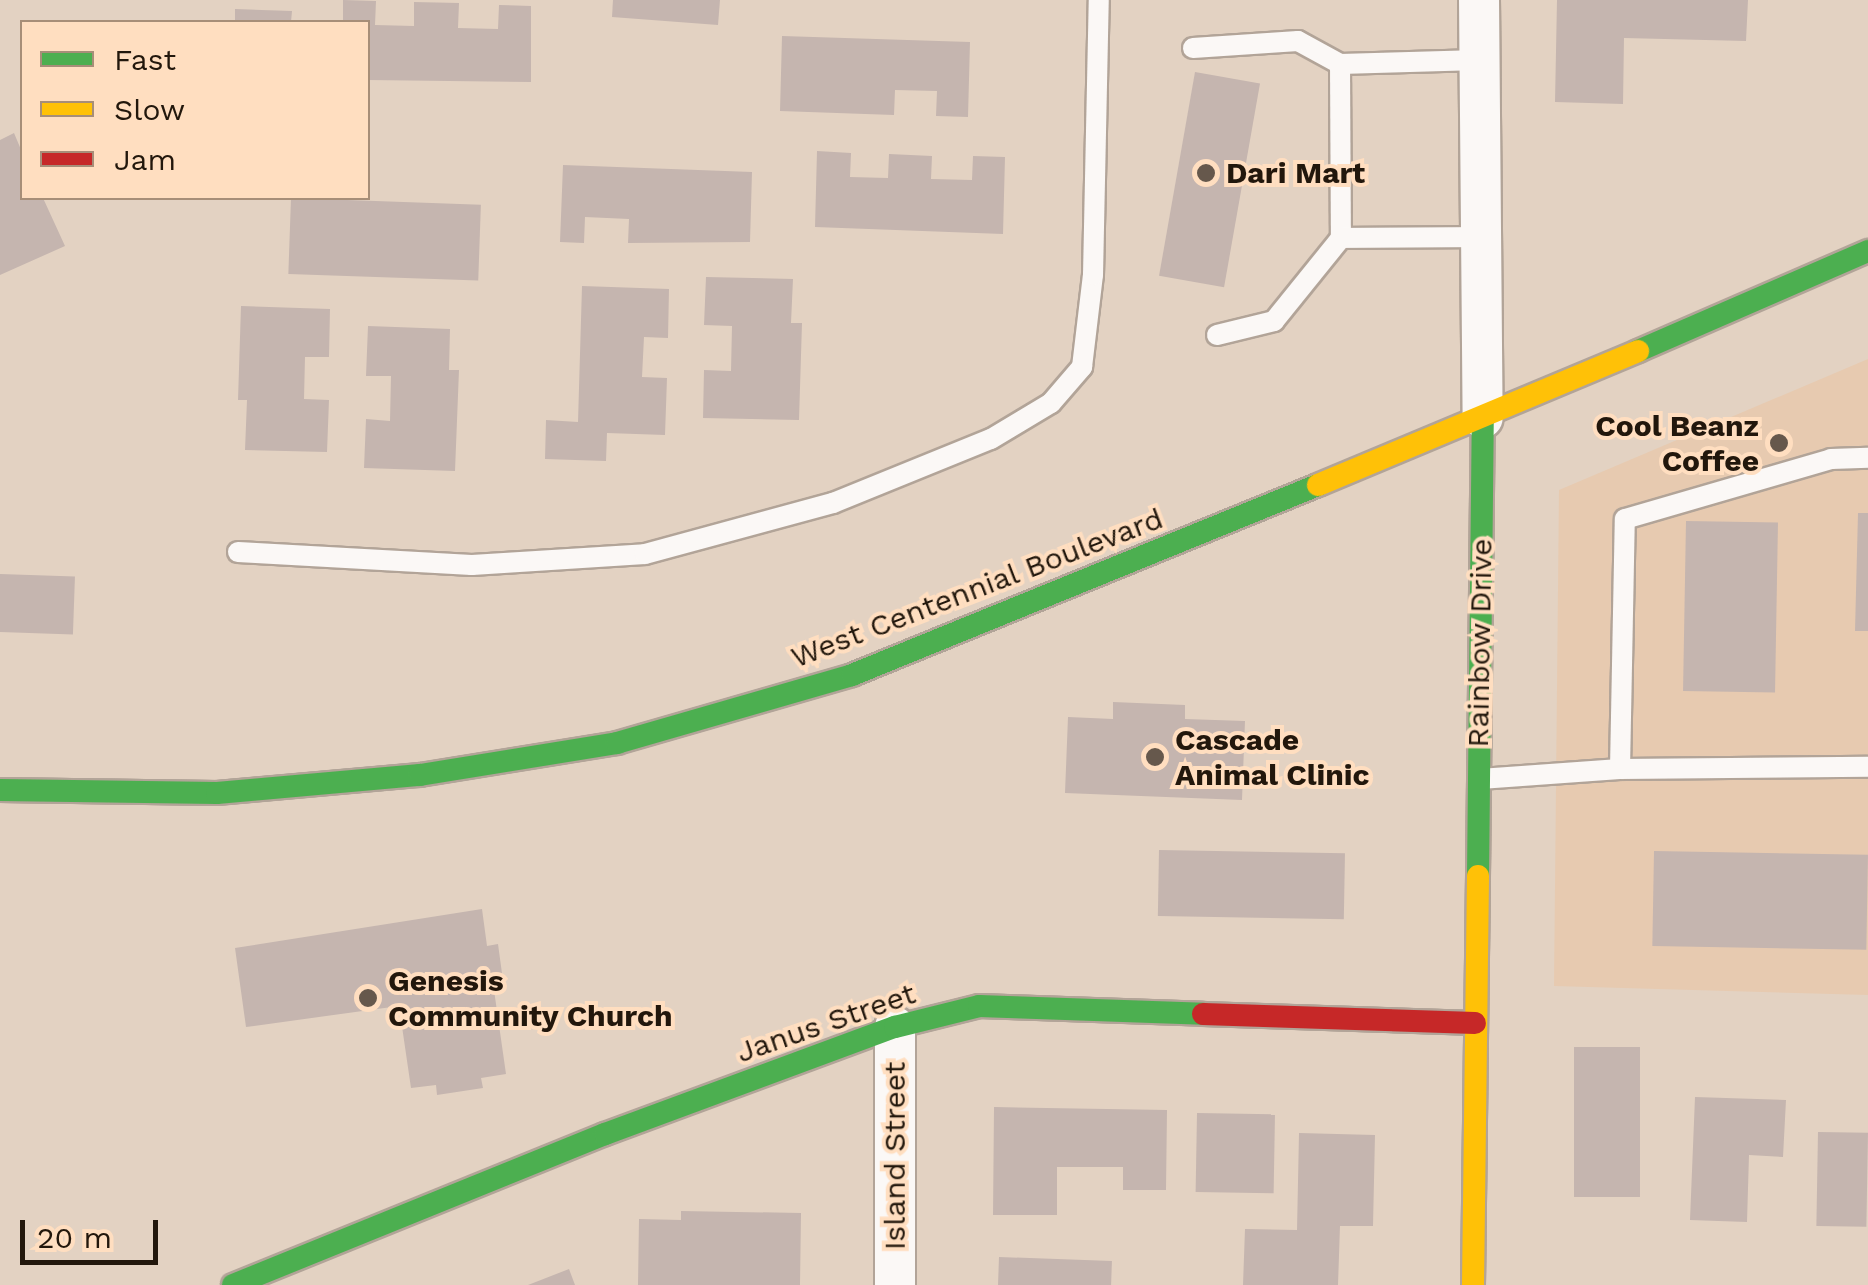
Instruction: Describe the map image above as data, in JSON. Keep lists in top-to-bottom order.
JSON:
{
  "streets": {
    "street": [
      "West Centennial Boulevard",
      "Rainbow Drive",
      "Janus Street",
      "Island Street"
    ]
  },
  "crossings": [
    ["West Centennial Boulevard", "Rainbow Drive"],
    ["Rainbow Drive", "Janus Street"],
    ["Janus Street", "Island Street"]
  ],
  "places": [
    "Dari Mart",
    "Cool Beanz Coffee",
    "Cascade Animal Clinic",
    "Genesis Community Church"
  ],
  "legend": ["Fast", "Slow", "Jam"],
  "scale_bar": "20 m"
}
